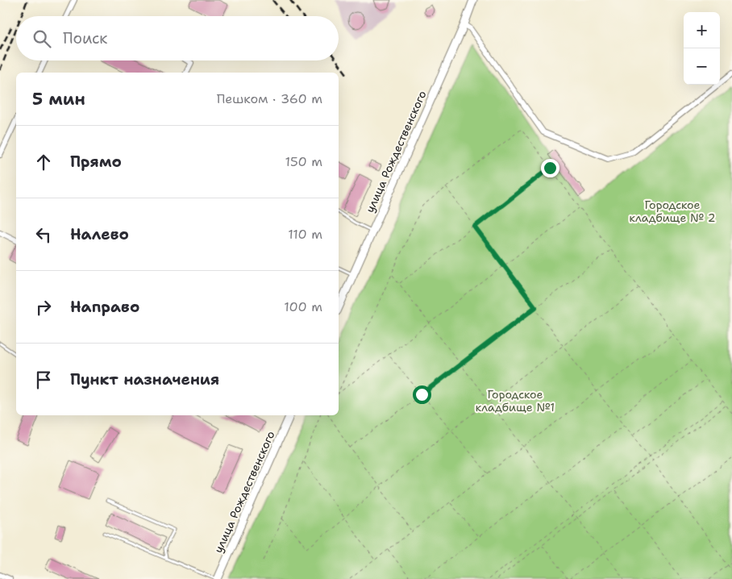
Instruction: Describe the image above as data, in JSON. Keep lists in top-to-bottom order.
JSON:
{
  "streets": {
    "main road": ["улица Рождественского"]
  },
  "parks": ["Городское кладбище № 2", "Городское кладбище №1"],
  "page": {
    "map_buttons": ["+", "−"],
    "search": "Поиск",
    "heading": ["5 мин", "Пешком · 360 m"],
    "list": [
      ["Прямо", "150 m"],
      ["Налево", "110 m"],
      ["Направо", "100 m"],
      "Пункт назначения"
    ]
  }
}
